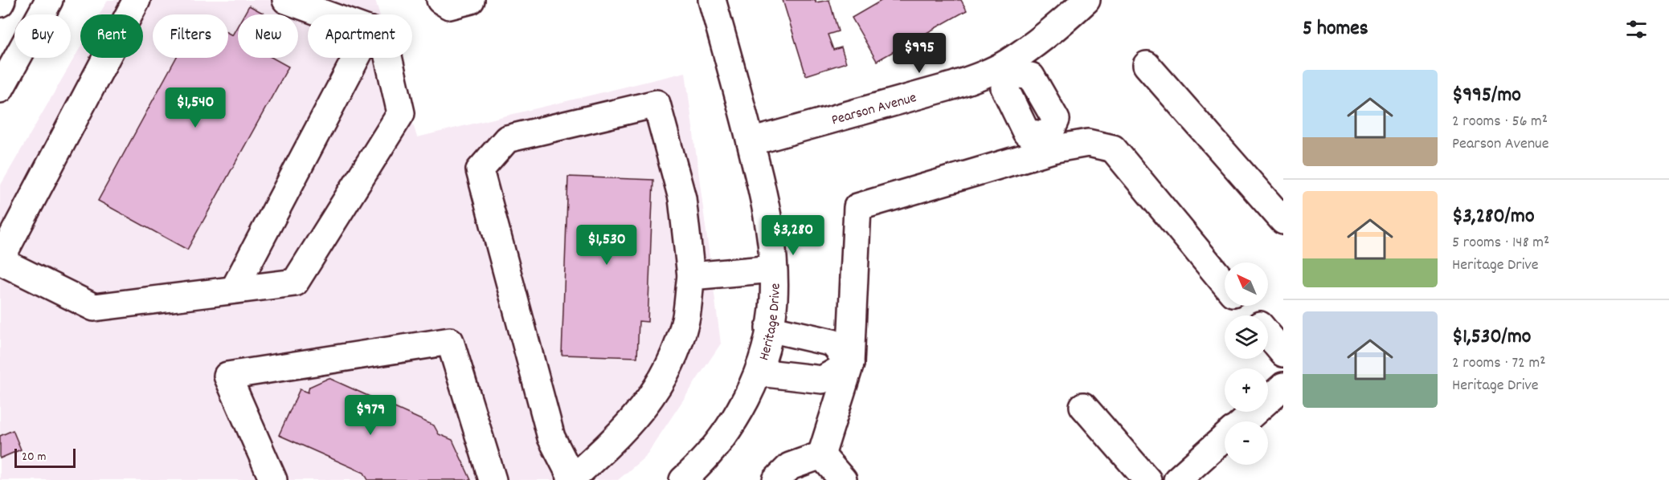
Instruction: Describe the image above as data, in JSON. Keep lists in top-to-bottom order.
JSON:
{
  "streets": {
    "street": ["Pearson Avenue", "Heritage Drive"]
  },
  "crossings": [
    ["Pearson Avenue", "Heritage Drive"]
  ],
  "scale_bar": "20 m",
  "north": "top left",
  "page": {
    "heading": "5 homes",
    "chip": [
      "Buy",
      "Rent",
      "Filters",
      "New",
      "Apartment"
    ],
    "price": [
      "$995",
      "$1,540",
      "$3,280",
      "$1,530",
      "$979"
    ],
    "list": [
      {
        "name": "$995/mo",
        "note": "2 rooms · 56 m² · Pearson Avenue"
      },
      {
        "name": "$3,280/mo",
        "note": "5 rooms · 148 m² · Heritage Drive"
      },
      {
        "name": "$1,530/mo",
        "note": "2 rooms · 72 m² · Heritage Drive"
      }
    ],
    "map_buttons": ["+", "−"],
    "scale": "20 m"
  }
}
